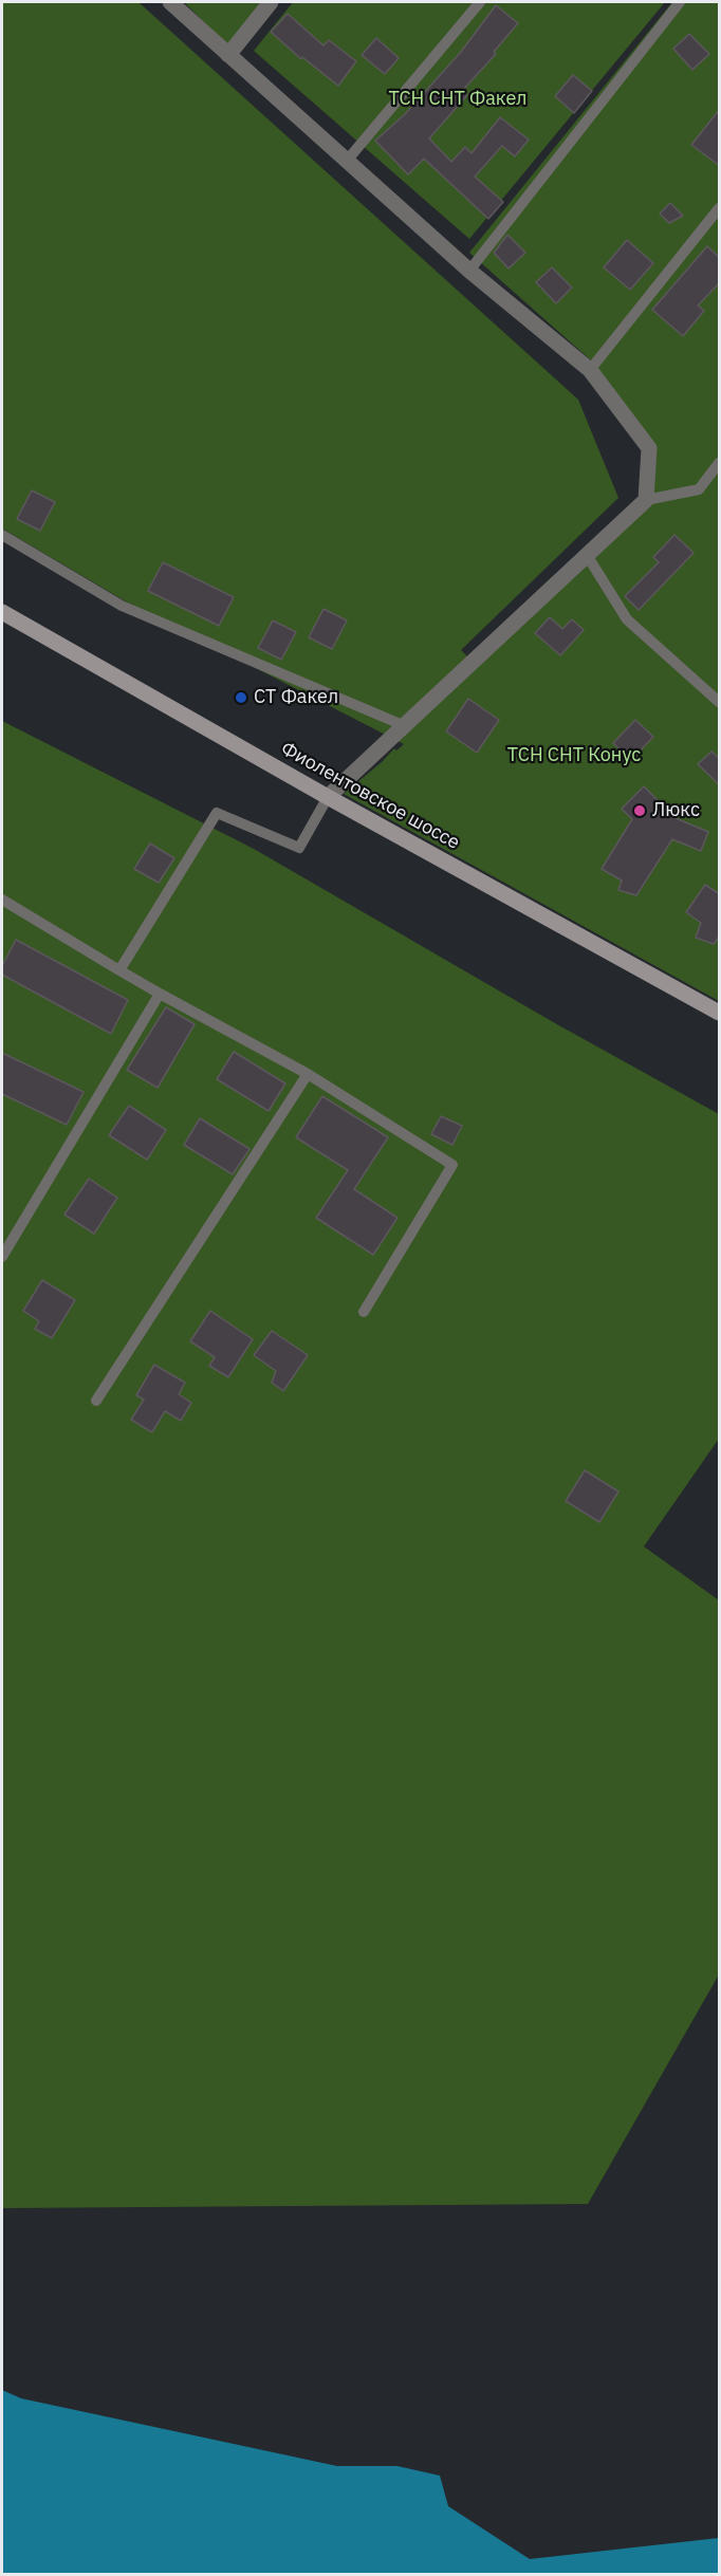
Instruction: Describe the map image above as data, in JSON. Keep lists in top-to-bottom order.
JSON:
{
  "streets": {
    "main road": ["Фиолентовское шоссе"]
  },
  "parks": ["ТСН СНТ Факел", "ТСН СНТ Конус"],
  "places": ["СТ Факел", "Люкс"]
}
